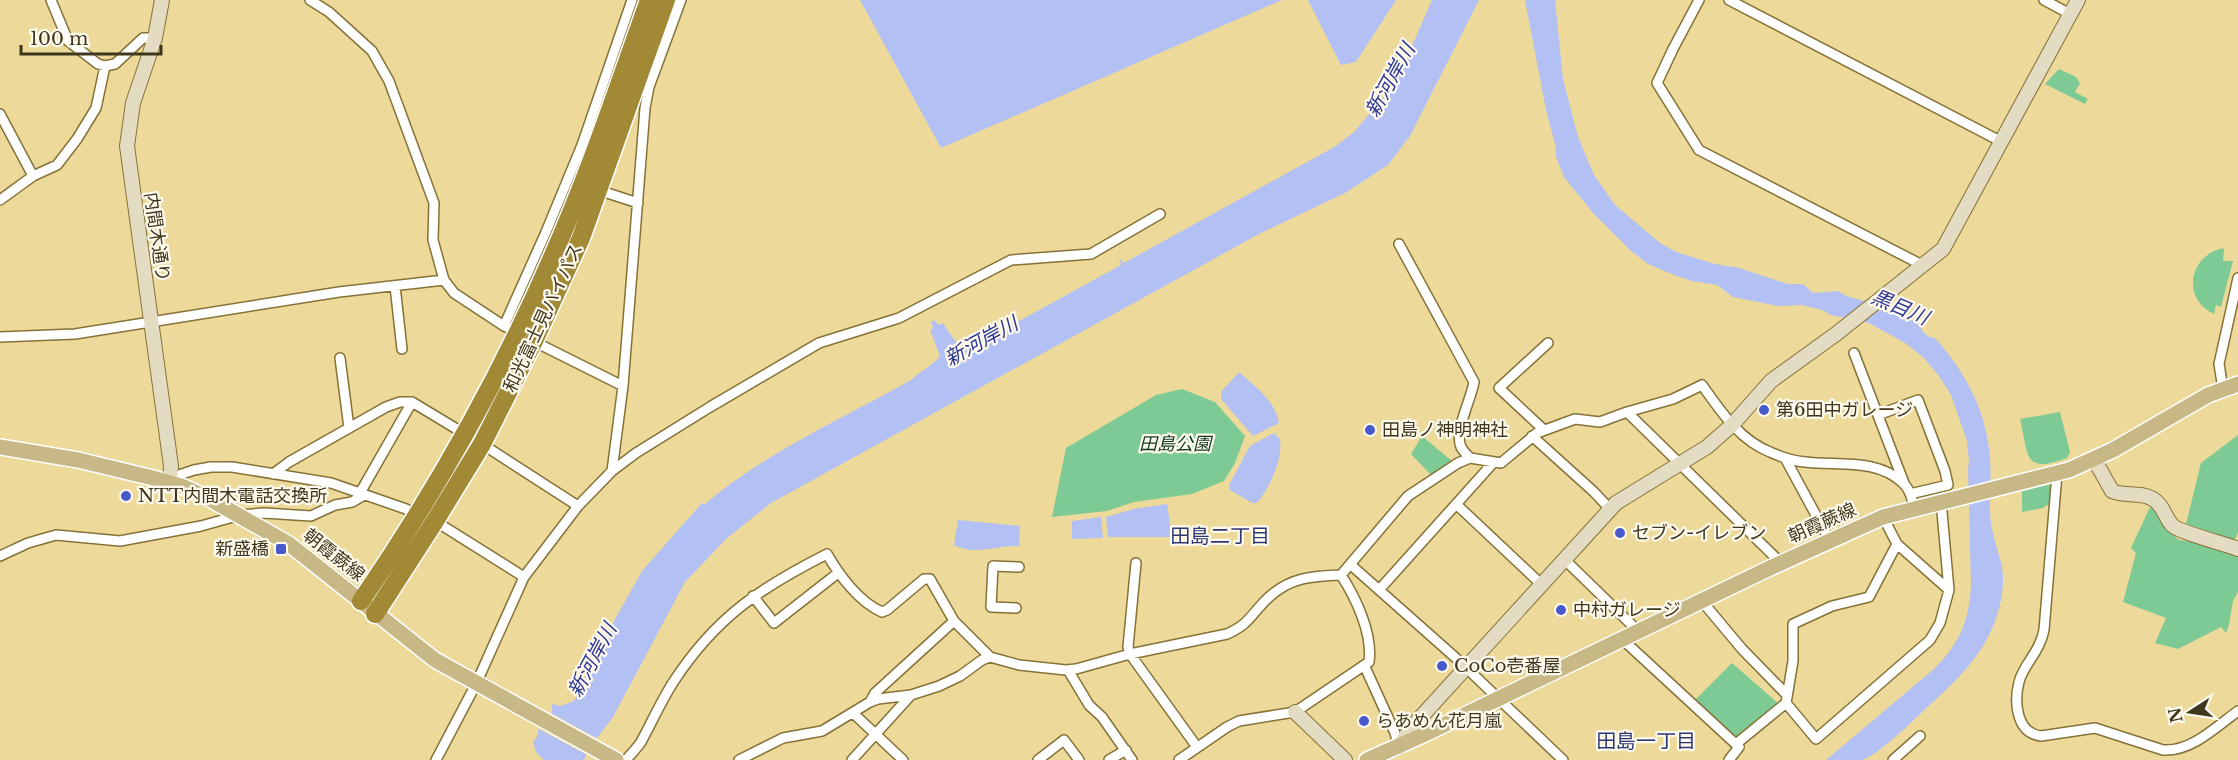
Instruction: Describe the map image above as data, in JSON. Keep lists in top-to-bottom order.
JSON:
{
  "streets": {
    "highway": ["和光富士見バイパス"],
    "main road": ["朝霞蕨線"],
    "street": ["内間木通り"]
  },
  "crossings": [
    ["内間木通り", "朝霞蕨線"],
    ["和光富士見バイパス", "朝霞蕨線"]
  ],
  "districts": ["田島二丁目", "田島一丁目"],
  "water": ["新河岸川", "黒目川"],
  "parks": ["田島公園"],
  "places": {
    "other": [
      "第6田中ガレージ",
      "田島ノ神明神社",
      "NTT内間木電話交換所",
      "セブン-イレブン",
      "中村ガレージ",
      "CoCo壱番屋",
      "らあめん花月嵐"
    ],
    "transit": ["新盛橋"]
  },
  "scale_bar": "100 m",
  "north": "left"
}
